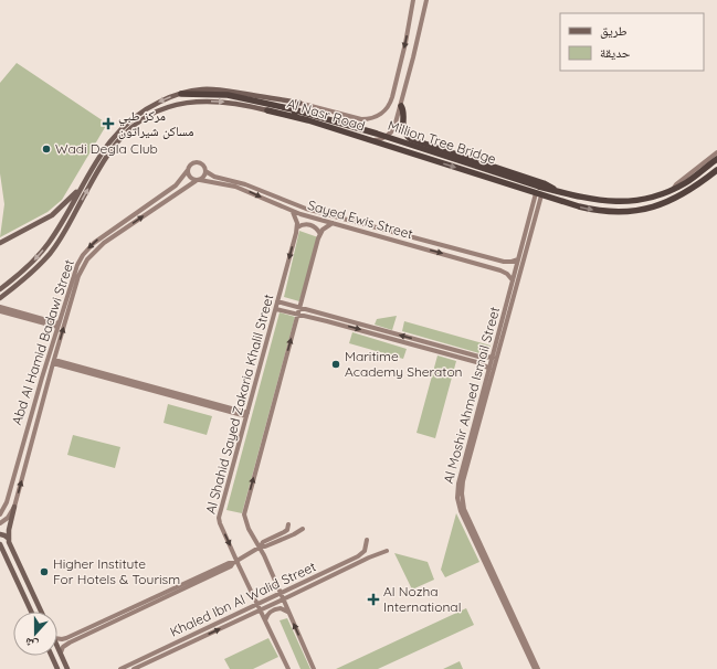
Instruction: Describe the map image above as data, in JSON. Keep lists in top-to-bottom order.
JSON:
{
  "streets": {
    "highway": ["Al Nasr Road", "Million Tree Bridge"],
    "main road": ["Abd Al Hamid Badawi Street"],
    "street": [
      "Sayed Ewis Street",
      "Al Moshir Ahmed Ismail Street",
      "Al Shahid Sayed Zakaria Khalil Street",
      "Khaled Ibn Al Walid Street"
    ]
  },
  "crossings": [
    ["Al Nasr Road", "Million Tree Bridge"],
    ["Al Nasr Road", "Al Moshir Ahmed Ismail Street"],
    ["Million Tree Bridge", "Al Moshir Ahmed Ismail Street"],
    ["Sayed Ewis Street", "Abd Al Hamid Badawi Street"],
    ["Sayed Ewis Street", "Al Moshir Ahmed Ismail Street"],
    ["Al Shahid Sayed Zakaria Khalil Street", "Khaled Ibn Al Walid Street"]
  ],
  "places": {
    "health": ["مركز طبي مساكن شيراتون", "Al Nozha International"],
    "other": ["Wadi Degla Club", "Maritime Academy Sheraton", "Higher Institute For Hotels & Tourism"]
  },
  "legend": ["طريق", "حديقة"],
  "north": "bottom"
}
